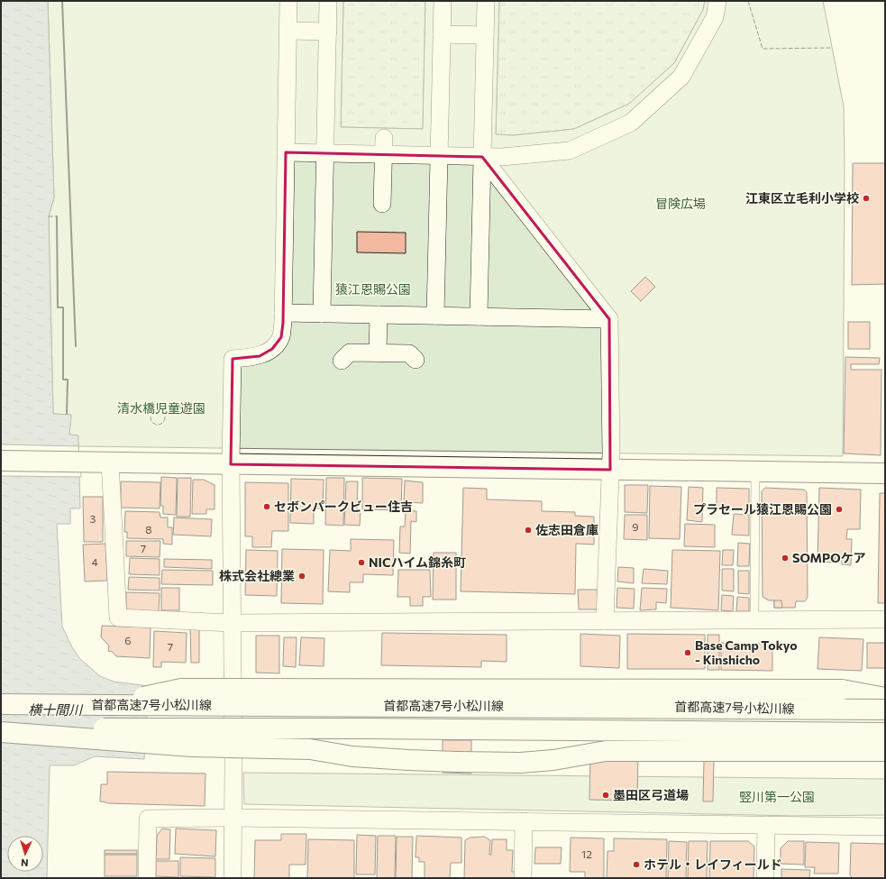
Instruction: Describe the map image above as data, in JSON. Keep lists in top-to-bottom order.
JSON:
{
  "streets": {
    "main road": ["首都高速7号小松川線"]
  },
  "water": ["横十間川"],
  "parks": [
    "冒険広場",
    "猿江恩賜公園",
    "清水橋児童遊園",
    "竪川第一公園"
  ],
  "places": [
    "江東区立毛利小学校",
    "セボンパークビュー住吉",
    "プラセール猿江恩賜公園",
    "佐志田倉庫",
    "SOMPOケア",
    "NICハイム錦糸町",
    "株式会社總業",
    "Base Camp Tokyo - Kinshicho",
    "墨田区弓道場",
    "ホテル・レイフィールド"
  ],
  "house_numbers": [
    "3",
    "9",
    "8",
    "7",
    "4",
    "6",
    "7",
    "12"
  ],
  "north": "bottom"
}
